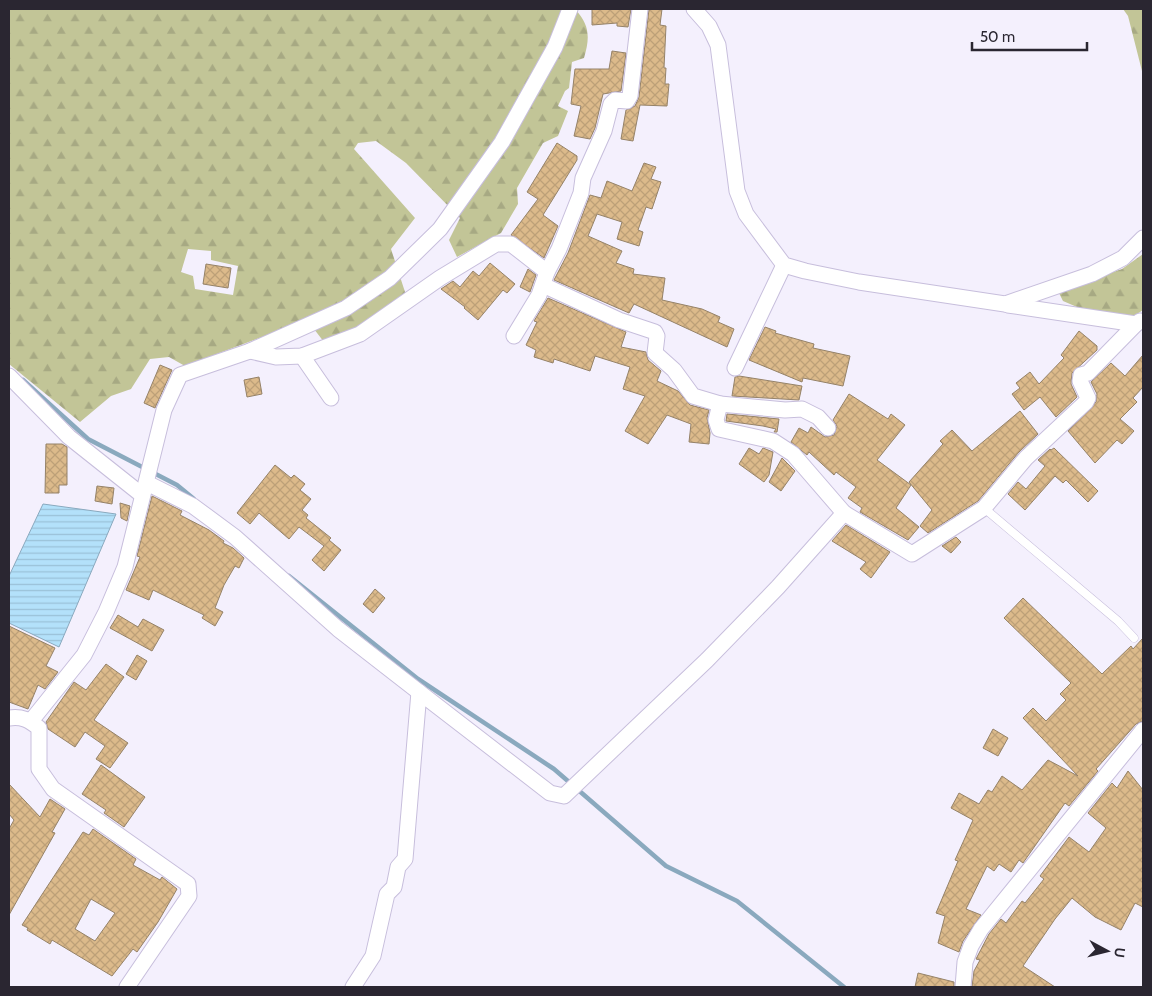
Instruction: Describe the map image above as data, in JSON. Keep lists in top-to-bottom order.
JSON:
{
  "scale_bar": "50 m",
  "north": "right"
}
